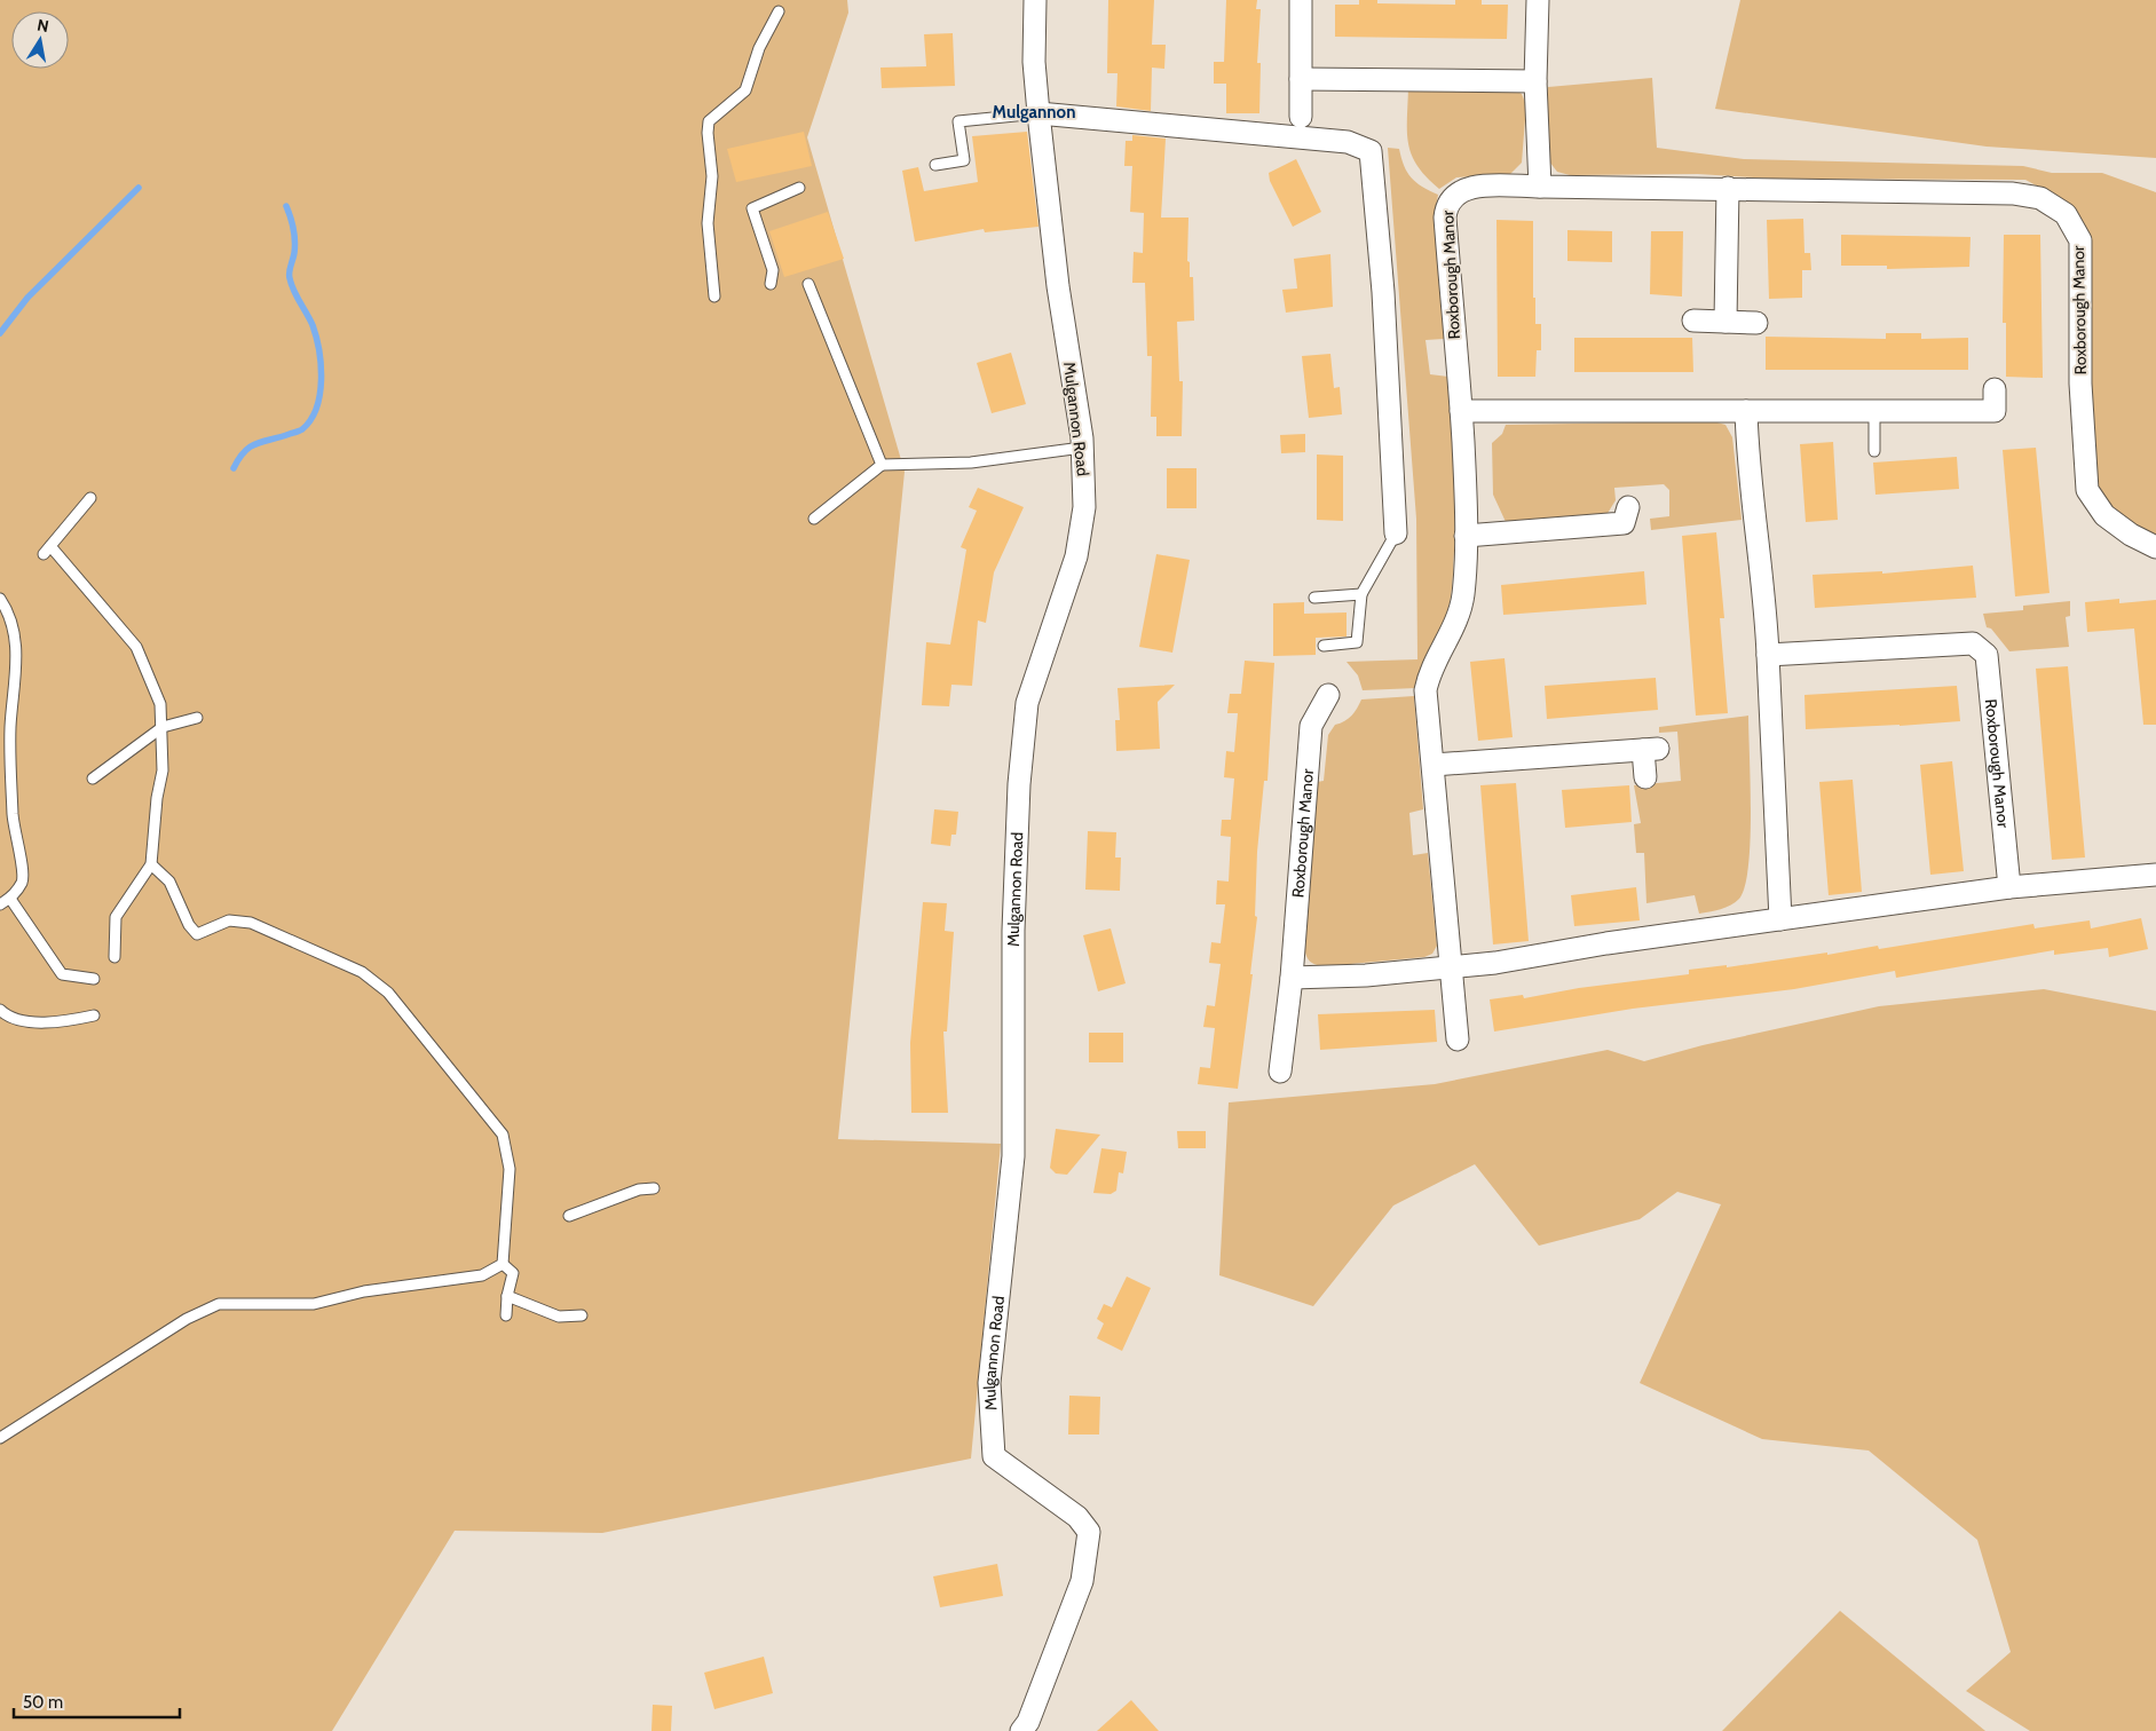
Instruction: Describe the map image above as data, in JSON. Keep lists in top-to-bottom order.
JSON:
{
  "streets": {
    "street": ["Roxborough Manor", "Mulgannon Road"]
  },
  "districts": ["Mulgannon"],
  "scale_bar": "50 m",
  "north": "top"
}
